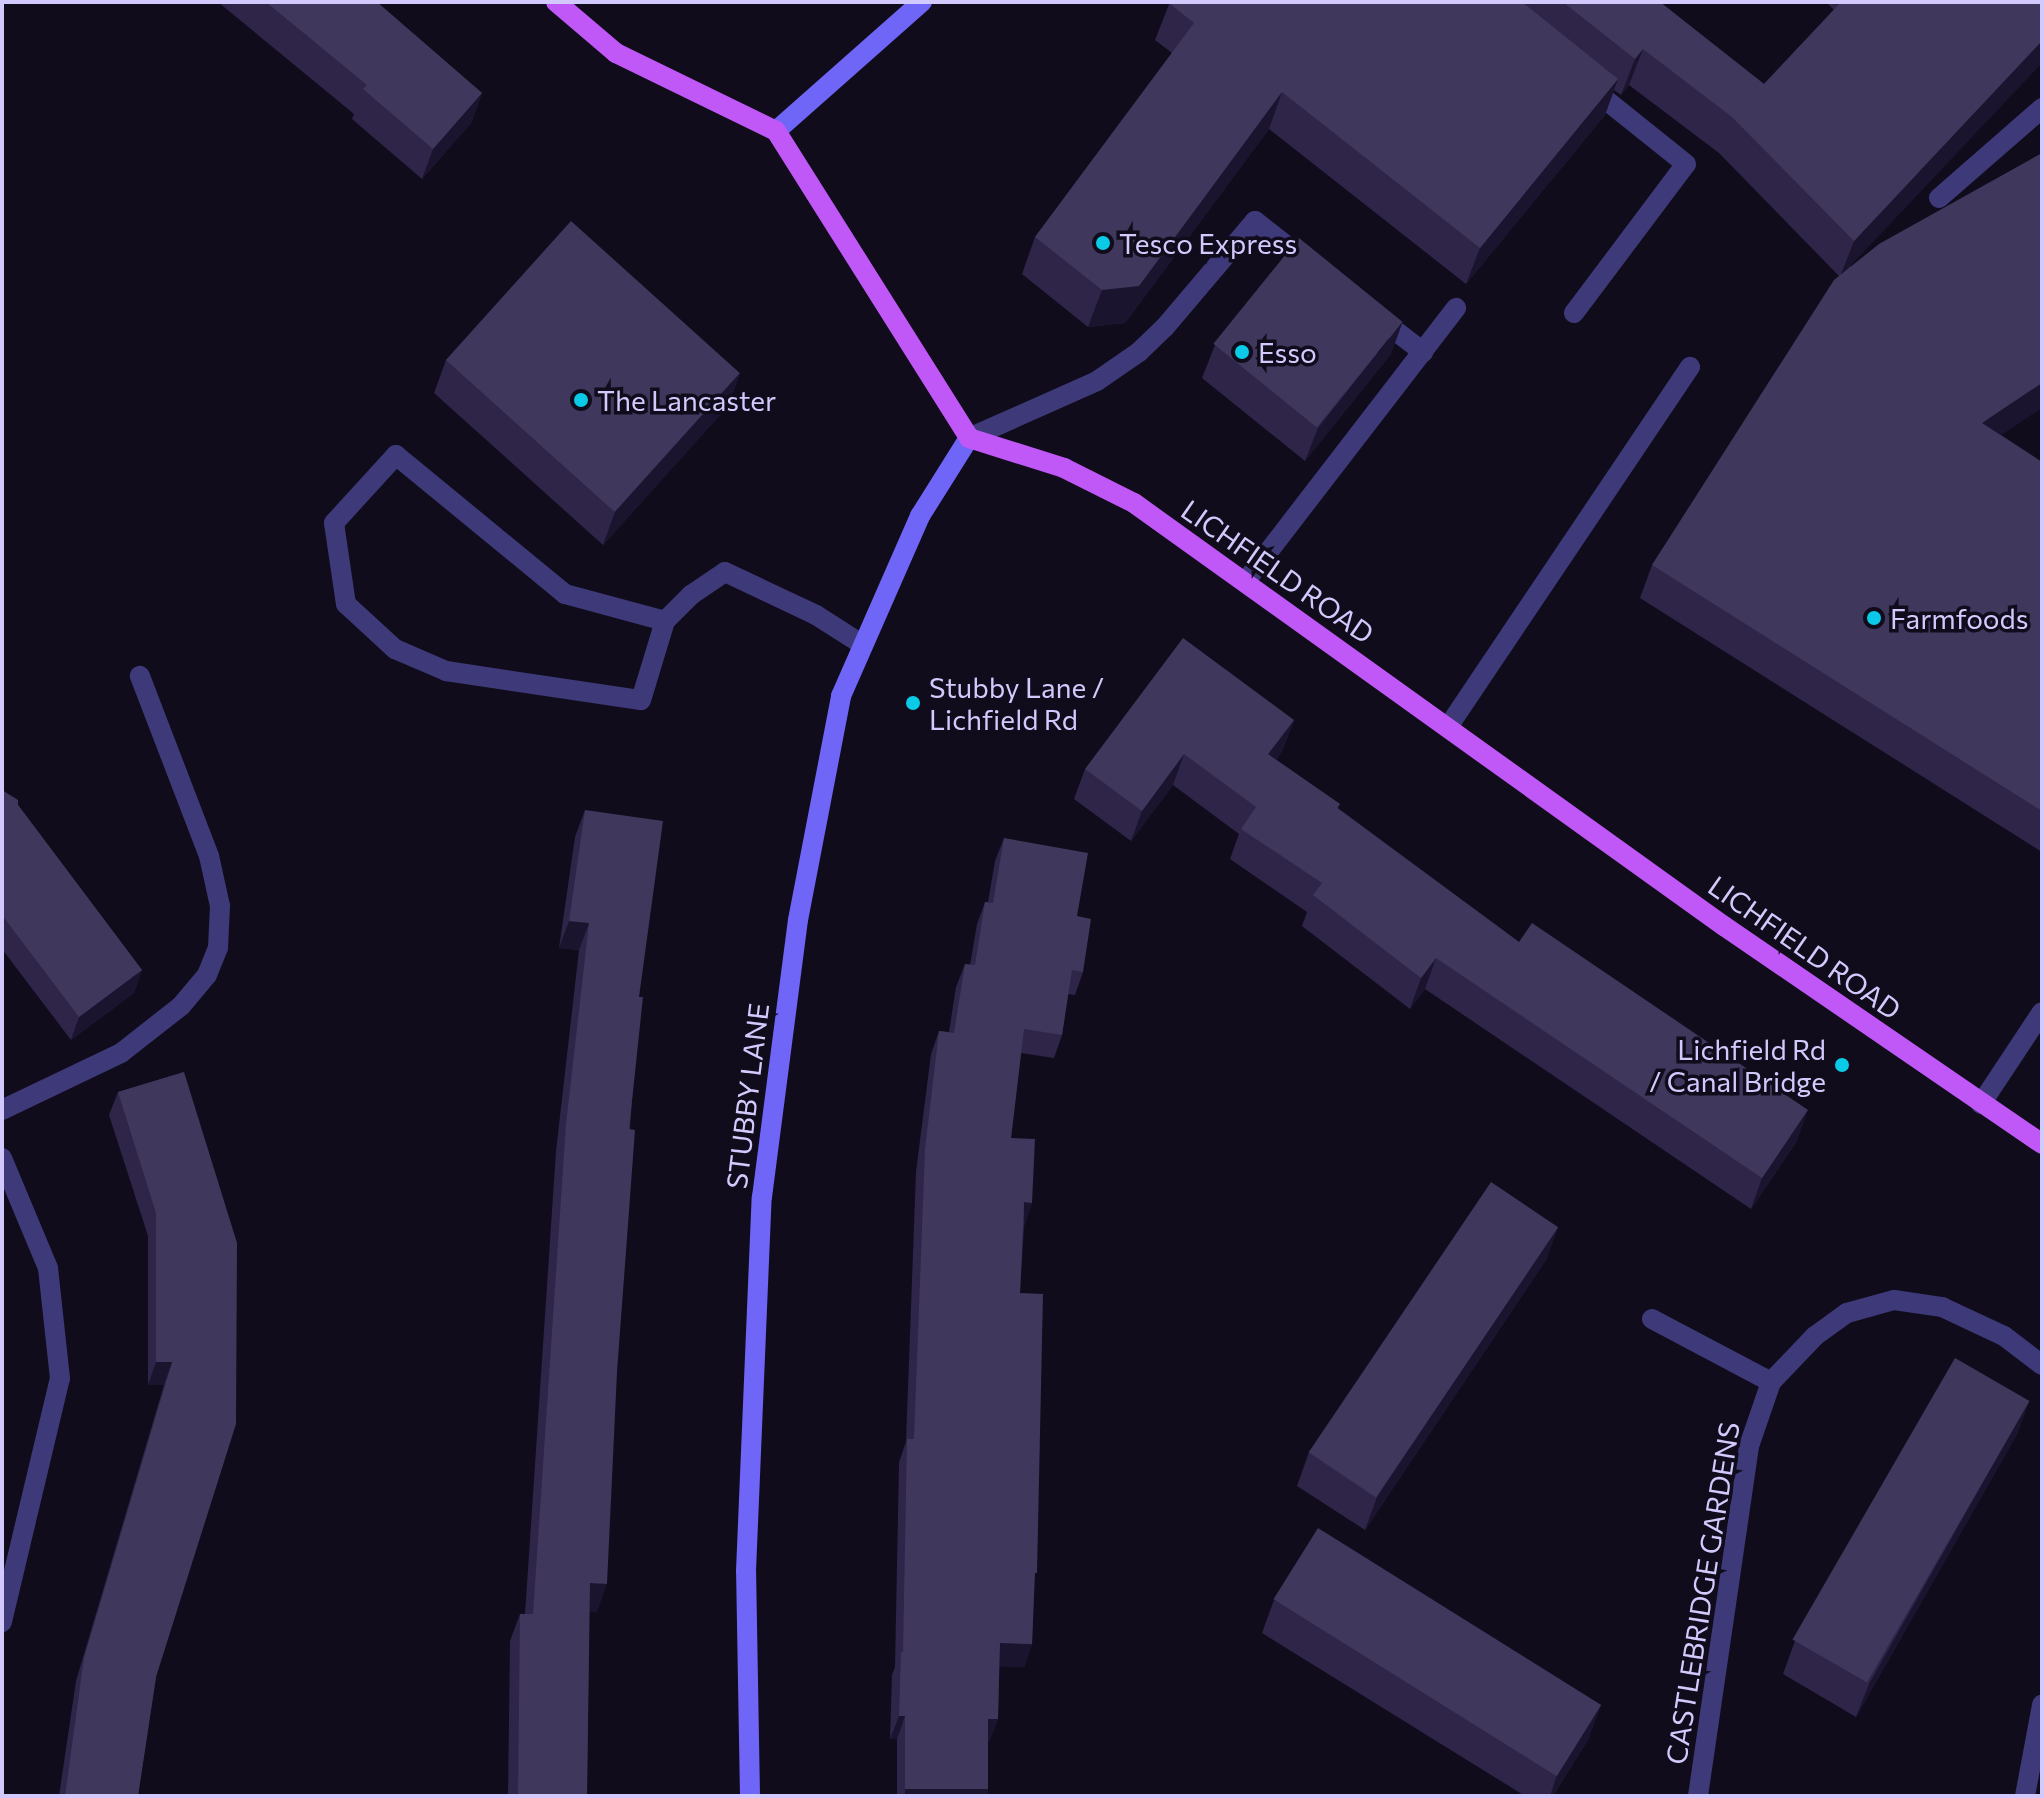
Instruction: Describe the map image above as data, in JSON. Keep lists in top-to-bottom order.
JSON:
{
  "streets": {
    "main road": ["LICHFIELD ROAD"],
    "street": ["STUBBY LANE", "CASTLEBRIDGE GARDENS"]
  },
  "crossings": [
    ["LICHFIELD ROAD", "STUBBY LANE"]
  ],
  "places": [
    "Tesco Express",
    "Esso",
    "The Lancaster",
    "Farmfoods",
    "Stubby Lane / Lichfield Rd",
    "Lichfield Rd / Canal Bridge"
  ]
}
